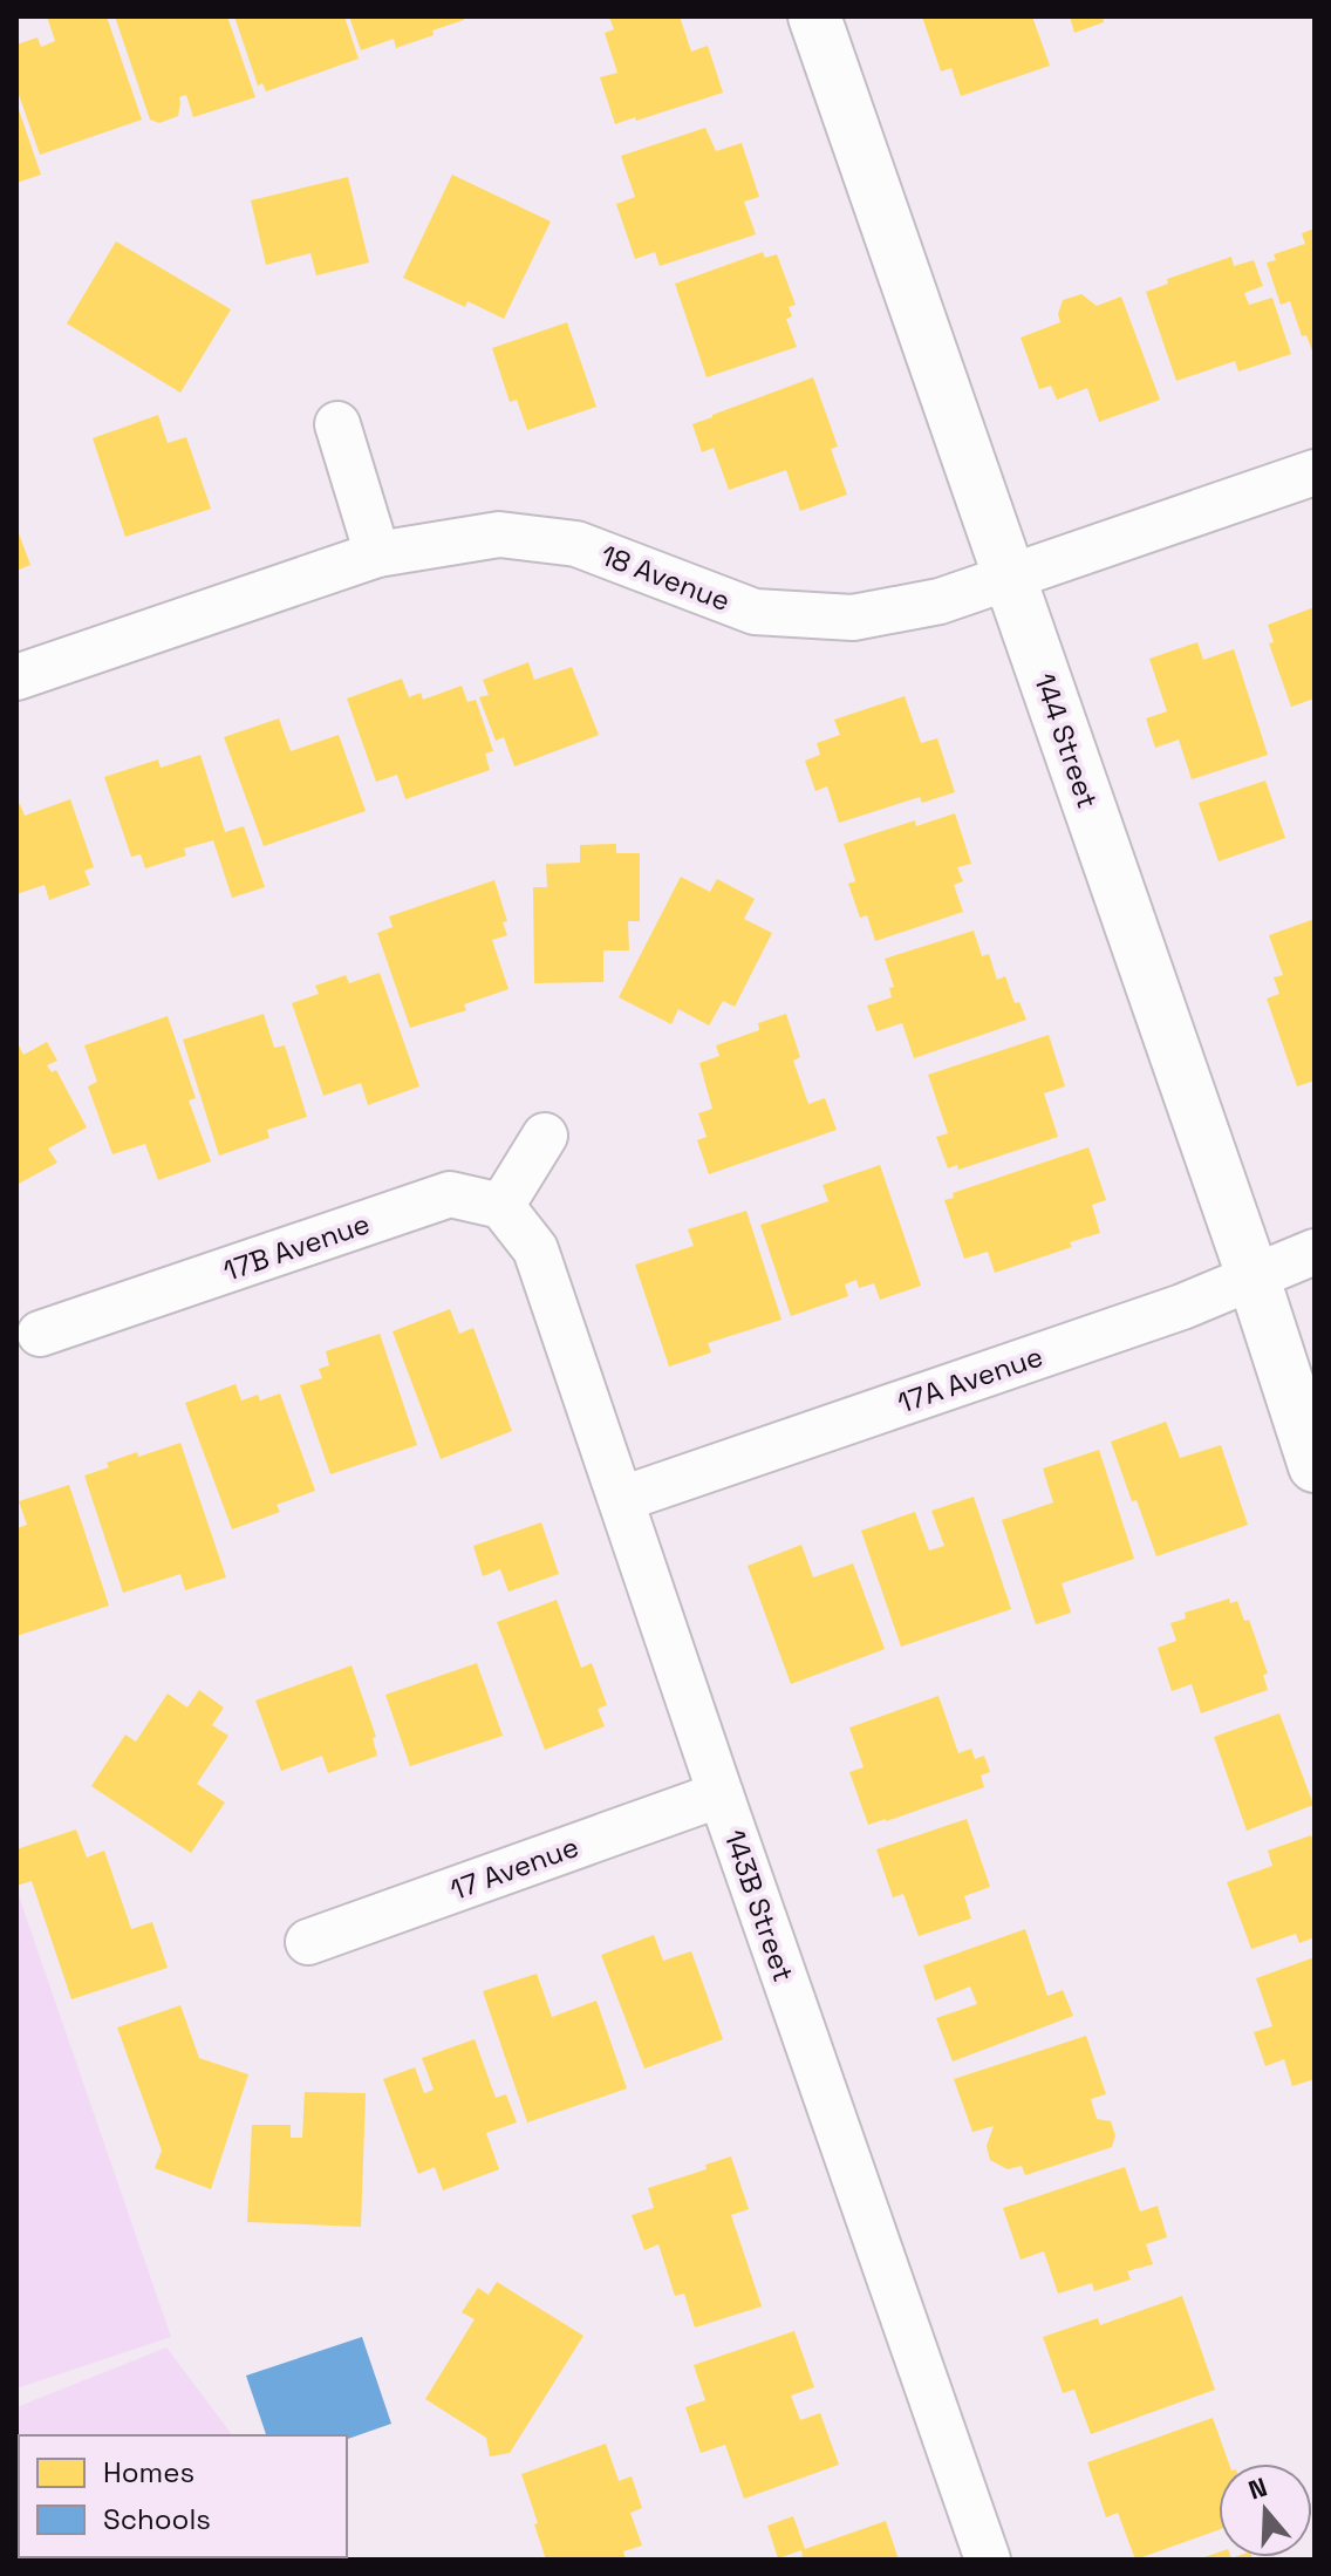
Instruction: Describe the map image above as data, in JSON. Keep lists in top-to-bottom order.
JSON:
{
  "streets": {
    "street": [
      "18 Avenue",
      "144 Street",
      "17B Avenue",
      "17A Avenue",
      "17 Avenue",
      "143B Street"
    ]
  },
  "crossings": [
    ["18 Avenue", "144 Street"],
    ["144 Street", "17A Avenue"],
    ["17B Avenue", "143B Street"],
    ["17A Avenue", "143B Street"],
    ["17 Avenue", "143B Street"]
  ],
  "legend": ["Homes", "Schools"],
  "north": "top"
}
